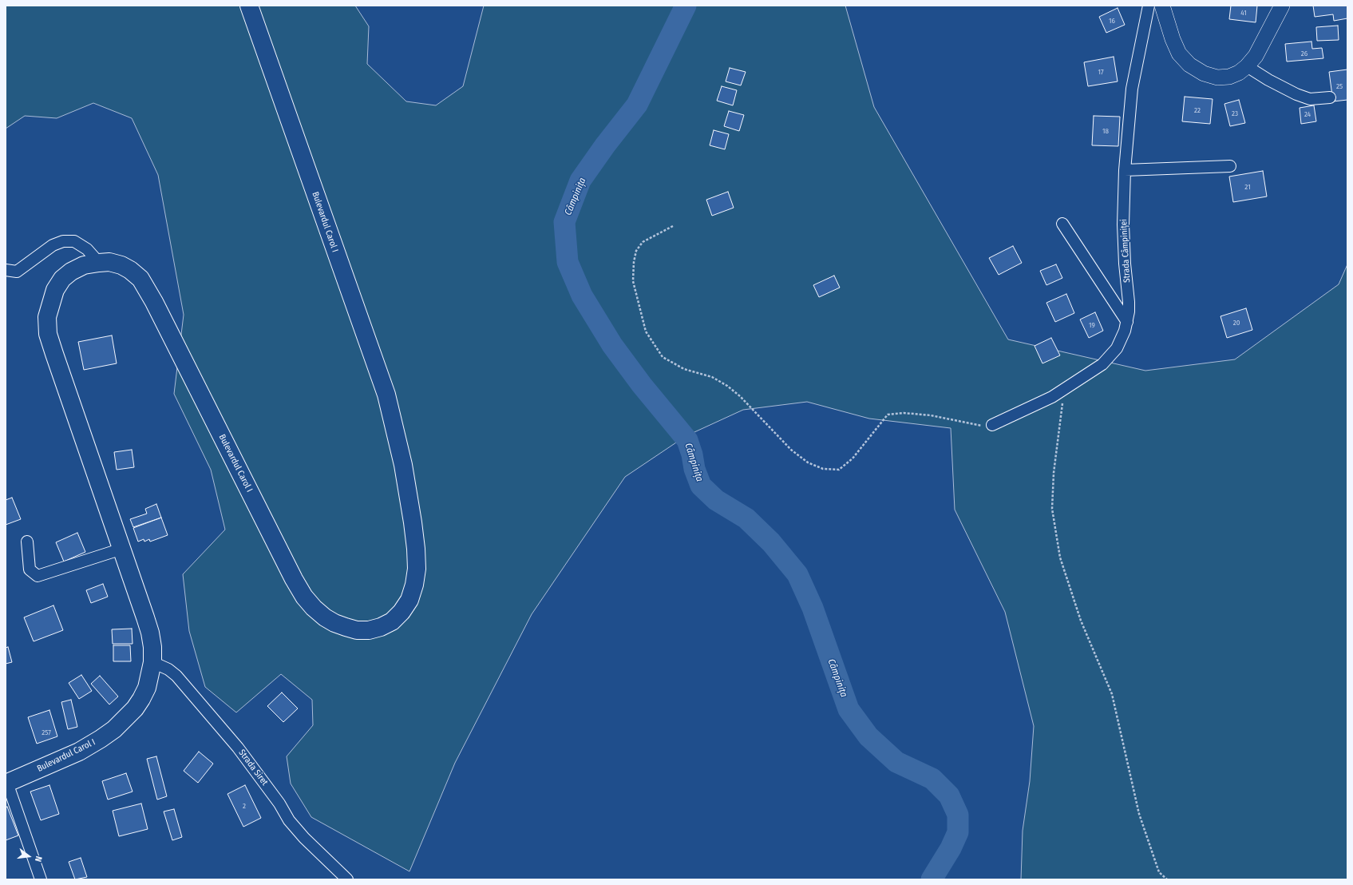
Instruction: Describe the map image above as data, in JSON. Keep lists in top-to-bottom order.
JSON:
{
  "streets": {
    "main road": ["Bulevardul Carol I"],
    "street": ["Strada Câmpiniței", "Strada Siret"]
  },
  "crossings": [
    ["Bulevardul Carol I", "Strada Siret"]
  ],
  "water": ["Câmpinița"],
  "house_numbers": [
    "41",
    "16",
    "26",
    "17",
    "25",
    "22",
    "23",
    "24",
    "18",
    "21",
    "20",
    "19",
    "257",
    "2"
  ],
  "north": "right"
}
